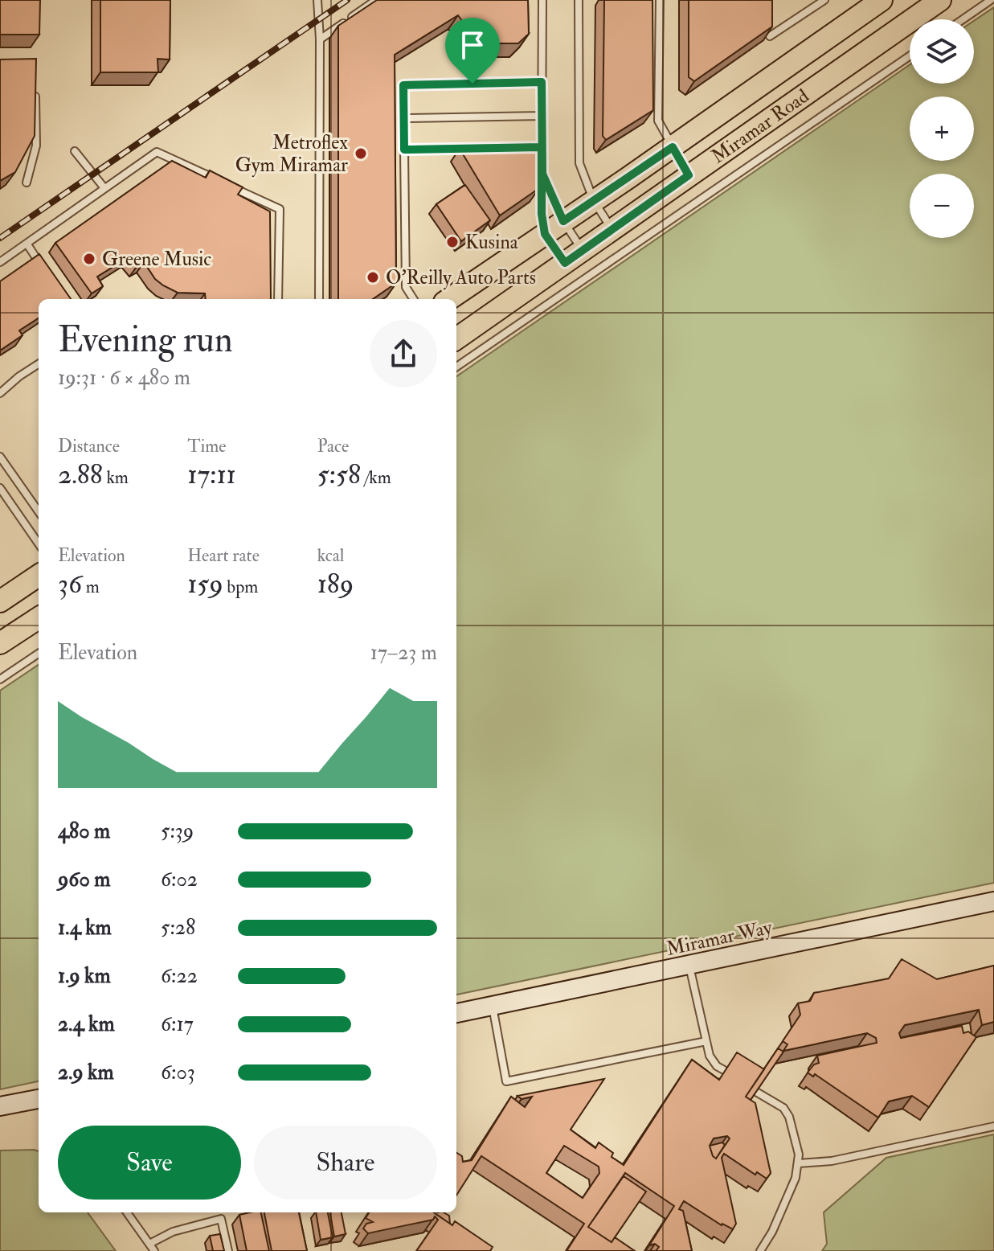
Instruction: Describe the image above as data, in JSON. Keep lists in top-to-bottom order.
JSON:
{
  "streets": {
    "main road": ["Miramar Road"],
    "street": ["Miramar Way"]
  },
  "places": [
    "Metroflex Gym Miramar",
    "Kusina",
    "Greene Music",
    "O'Reilly Auto Parts"
  ],
  "page": {
    "map_buttons": ["+", "−"],
    "heading": ["Evening run", "19:31 · 6 × 480 m"],
    "stats": [
      ["Distance", "2.88 km"],
      ["Time", "17:11"],
      ["Pace", "5:58 /km"],
      ["Elevation", "36 m"],
      ["Heart rate", "159 bpm"],
      ["kcal", "189"]
    ],
    "chart": ["Elevation", "17–23 m"],
    "list": [
      {
        "name": "480 m",
        "note": "5:39"
      },
      {
        "name": "960 m",
        "note": "6:02"
      },
      {
        "name": "1.4 km",
        "note": "5:28"
      },
      {
        "name": "1.9 km",
        "note": "6:22"
      },
      {
        "name": "2.4 km",
        "note": "6:17"
      },
      {
        "name": "2.9 km",
        "note": "6:03"
      }
    ],
    "buttons": ["Save", "Share"]
  }
}
